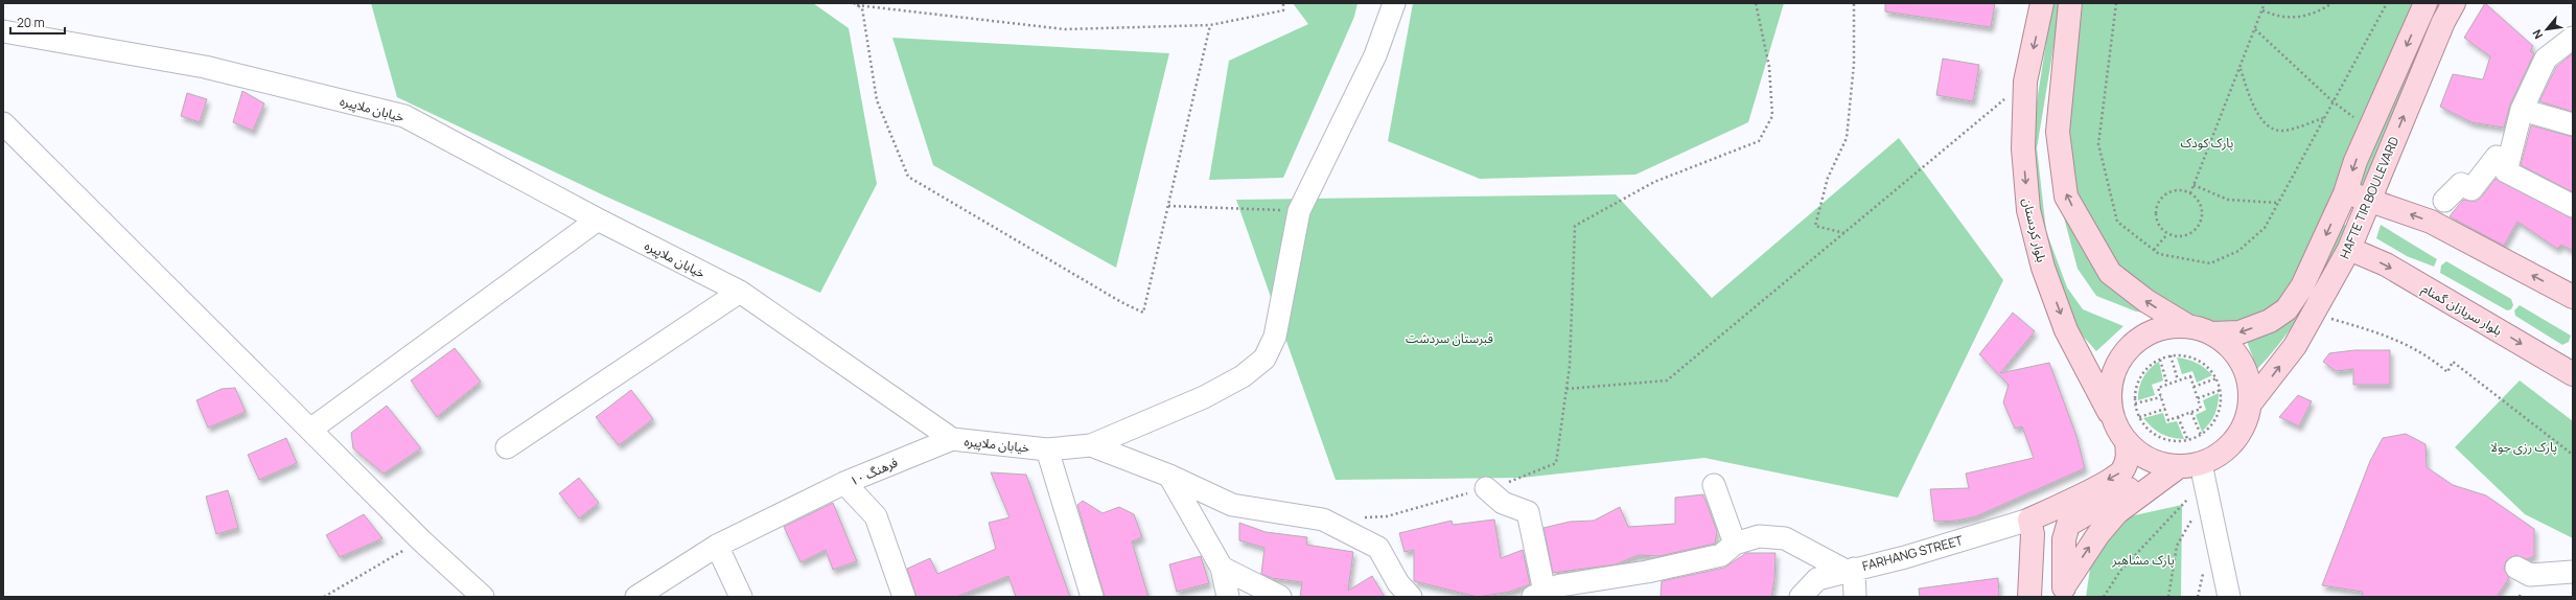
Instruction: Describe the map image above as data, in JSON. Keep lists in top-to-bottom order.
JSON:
{
  "streets": {
    "main road": ["HAFTE TIR BOULEVARD", "بلوار کردستان", "بلوار سربازان گمنام"],
    "street": ["خیابان ملاپیره", "فرهنگ ۱۰", "FARHANG STREET"]
  },
  "crossings": [
    ["خیابان ملاپیره", "فرهنگ ۱۰"],
    ["HAFTE TIR BOULEVARD", "بلوار سربازان گمنام"]
  ],
  "one_way": ["بلوار کردستان"],
  "parks": [
    "پارک کودک",
    "قبرستان سردشت",
    "پارک رزی جولا",
    "پارک مشاهبر"
  ],
  "scale_bar": "20 m",
  "north": "bottom left"
}
